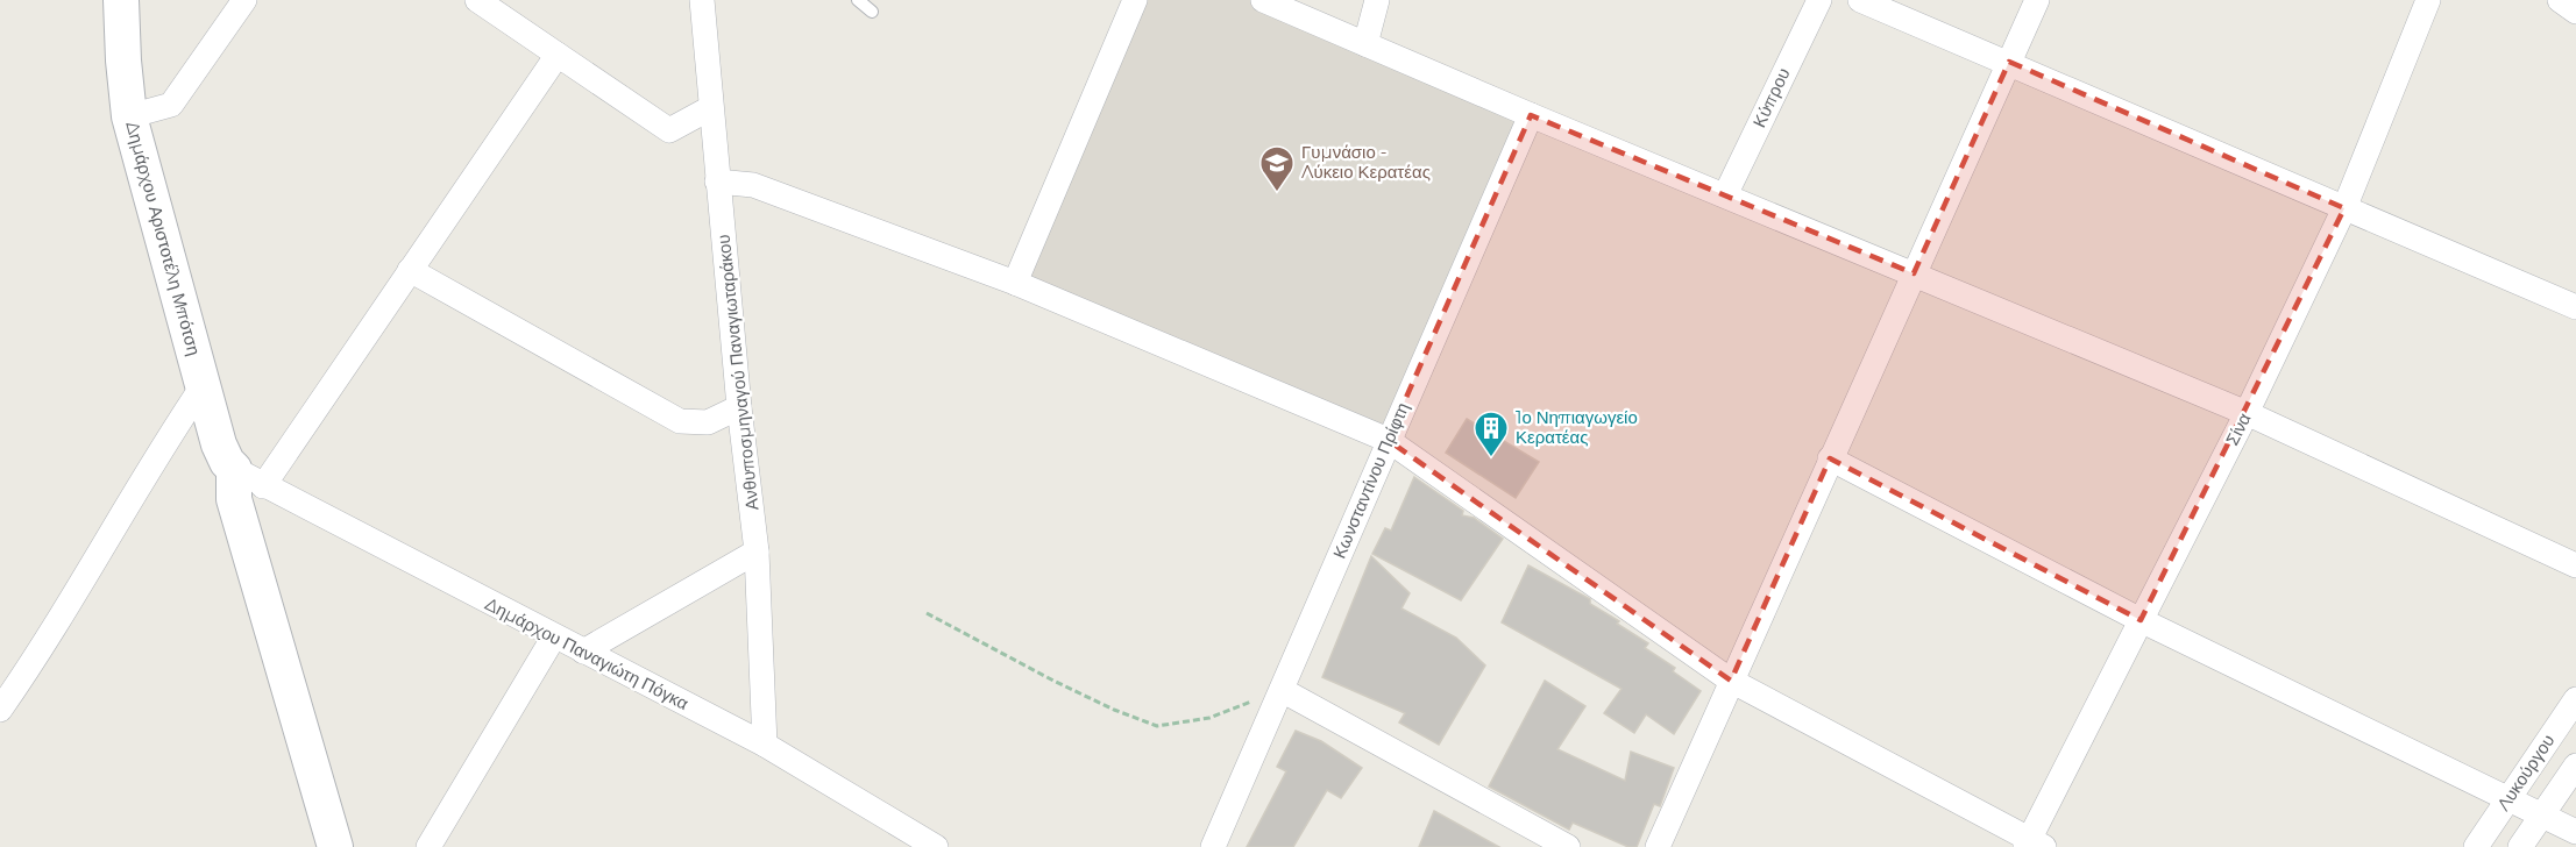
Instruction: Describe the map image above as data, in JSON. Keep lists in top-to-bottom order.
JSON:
{
  "streets": {
    "street": [
      "Κύπρου",
      "Δημάρχου Αριστοτέλη Μπότση",
      "Ανθυποσμηναγού Παναγιωταράκου",
      "Σίνα",
      "Κωνσταντίνου Πρίφτη",
      "Δημάρχου Παναγιώτη Πόγκα",
      "Λυκούργου"
    ]
  },
  "crossings": [
    ["Δημάρχου Αριστοτέλη Μπότση", "Δημάρχου Παναγιώτη Πόγκα"],
    ["Ανθυποσμηναγού Παναγιωταράκου", "Δημάρχου Παναγιώτη Πόγκα"]
  ],
  "places": {
    "school or university": ["Γυμνάσιο - Λύκειο Κερατέας"],
    "building": ["1ο Νηπιαγωγείο Κερατέας"]
  }
}
